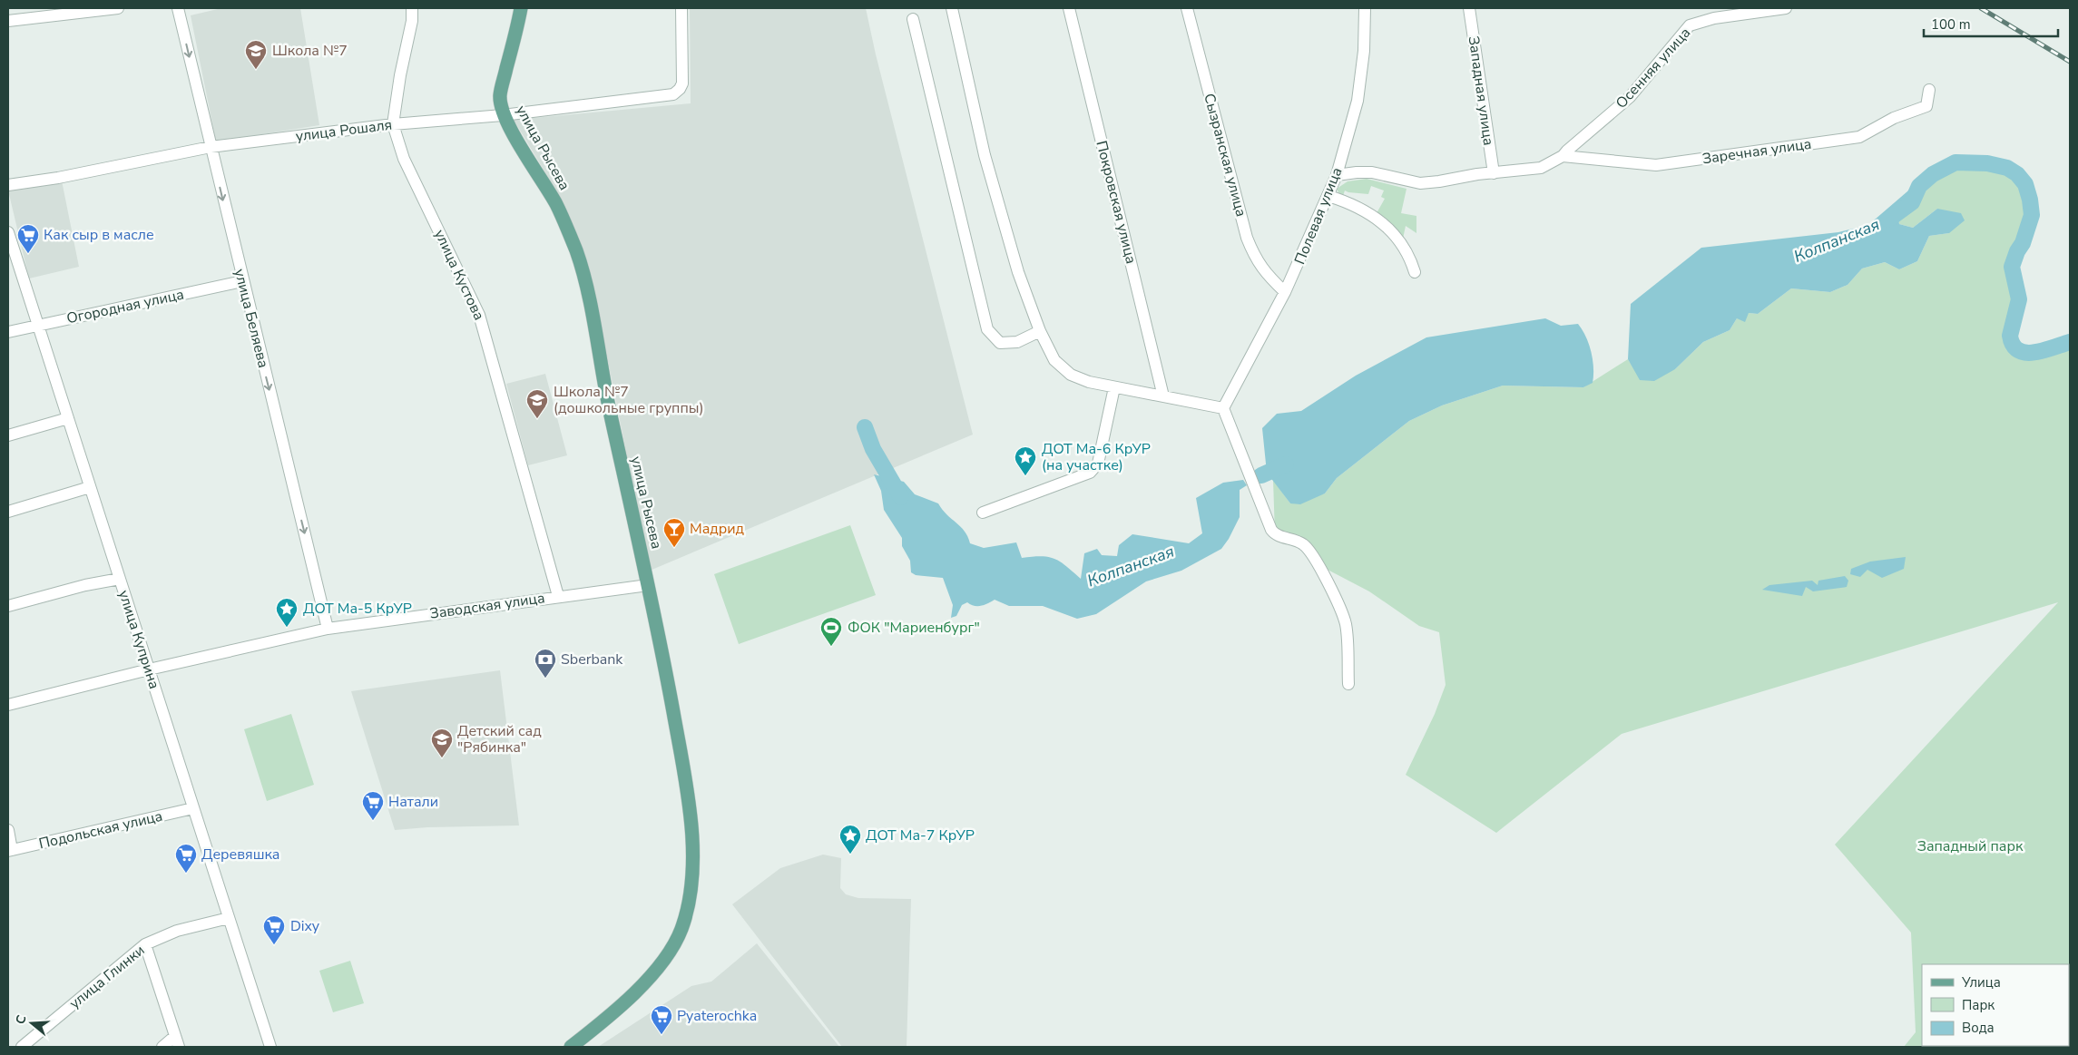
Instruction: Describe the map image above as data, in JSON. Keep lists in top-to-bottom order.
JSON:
{
  "streets": {
    "main road": ["улица Рысева"],
    "street": [
      "Осенняя улица",
      "Западная улица",
      "улица Рошаля",
      "Заречная улица",
      "Сызранская улица",
      "Покровская улица",
      "Полевая улица",
      "улица Кустова",
      "Огородная улица",
      "улица Беляева",
      "Заводская улица",
      "улица Куприна",
      "Подольская улица",
      "улица Глинки"
    ]
  },
  "crossings": [
    ["Осенняя улица", "Заречная улица"],
    ["улица Рошаля", "улица Рысева"],
    ["улица Рошаля", "улица Кустова"],
    ["улица Рошаля", "улица Беляева"],
    ["улица Рысева", "Заводская улица"],
    ["Сызранская улица", "Полевая улица"],
    ["улица Кустова", "Заводская улица"],
    ["Огородная улица", "улица Беляева"],
    ["Огородная улица", "улица Куприна"],
    ["улица Беляева", "Заводская улица"],
    ["Заводская улица", "улица Куприна"],
    ["улица Куприна", "Подольская улица"],
    ["улица Куприна", "улица Глинки"]
  ],
  "one_way": ["улица Беляева"],
  "water": ["Колпанская"],
  "parks": ["Западный парк"],
  "places": {
    "school or university": ["Школа №7", "Школа №7 (дошкольные группы)", "Детский сад \"Рябинка\""],
    "supermarket": [
      "Как сыр в масле",
      "Натали",
      "Деревяшка",
      "Dixy",
      "Pyaterochka"
    ],
    "place": ["ДОТ Ма-6 КрУР (на участке)", "ДОТ Ма-5 КрУР", "ДОТ Ма-7 КрУР"],
    "bar": ["Мадрид"],
    "sports": ["ФОК \"Мариенбург\""],
    "bank": ["Sberbank"]
  },
  "legend": ["Улица", "Парк", "Вода"],
  "scale_bar": "100 m",
  "north": "left"
}
